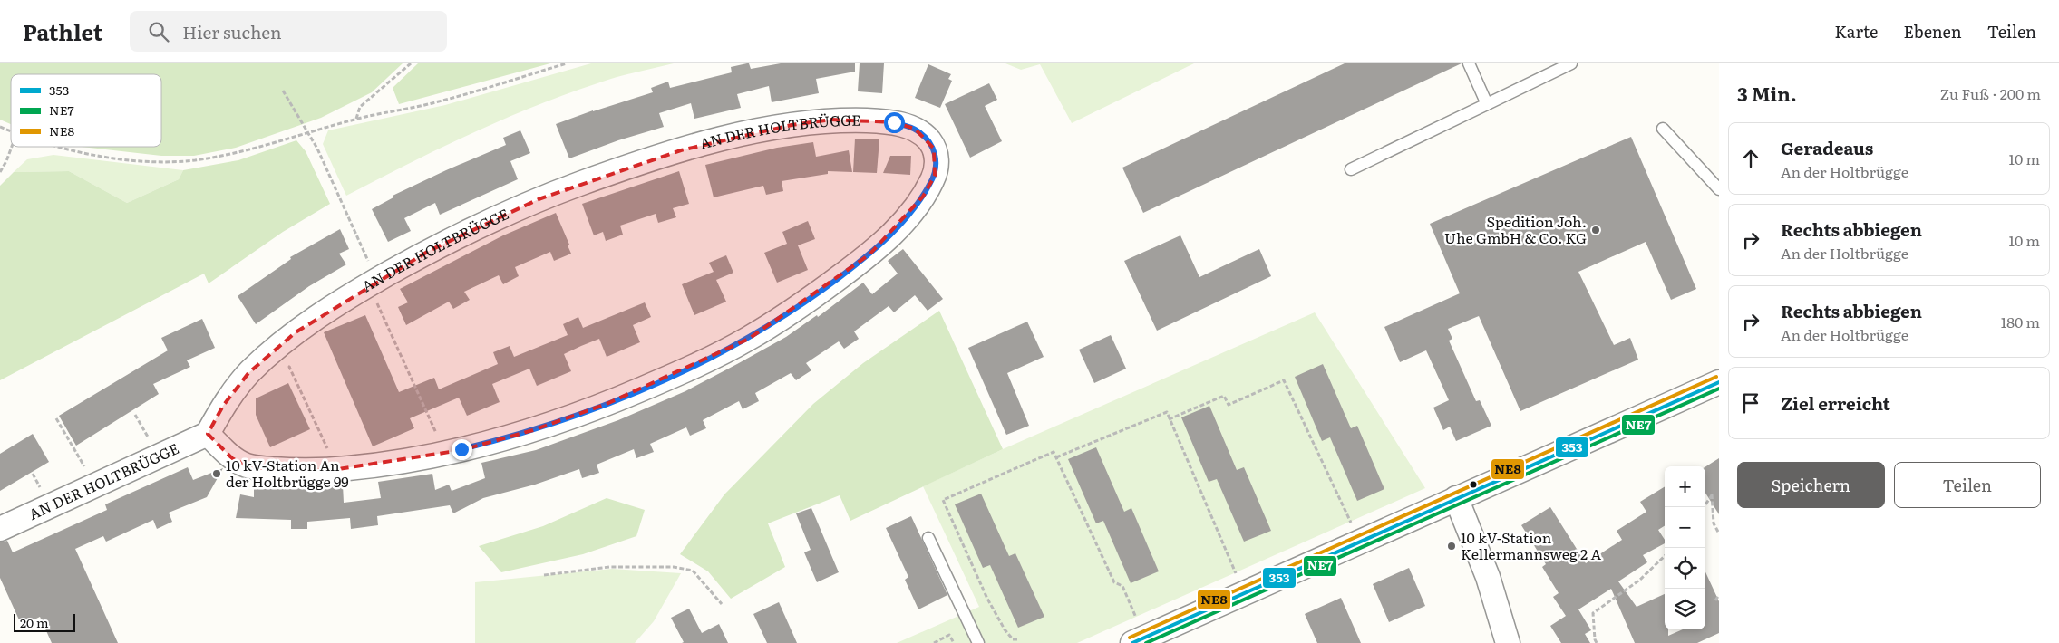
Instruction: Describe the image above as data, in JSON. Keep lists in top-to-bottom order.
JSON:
{
  "streets": {
    "street": ["AN DER HOLTBRÜGGE"]
  },
  "places": ["Spedition Joh. Uhe GmbH & Co. KG", "10 kV-Station An der Holtbrügge 99", "10 kV-Station Kellermannsweg 2 A"],
  "lines": ["transit line NE8", "transit line 353", "transit line NE7"],
  "legend": ["353", "NE7", "NE8"],
  "scale_bar": "20 m",
  "page": {
    "header": "Pathlet",
    "search": "Hier suchen",
    "nav": ["Karte", "Ebenen", "Teilen"],
    "heading": ["3 Min.", "Zu Fuß · 200 m"],
    "list": [
      ["Geradeaus", "An der Holtbrügge", "10 m"],
      ["Rechts abbiegen", "An der Holtbrügge", "10 m"],
      ["Rechts abbiegen", "An der Holtbrügge", "180 m"],
      "Ziel erreicht"
    ],
    "buttons": ["Speichern", "Teilen"],
    "map_buttons": ["+", "−"],
    "scale": "20 m"
  }
}
